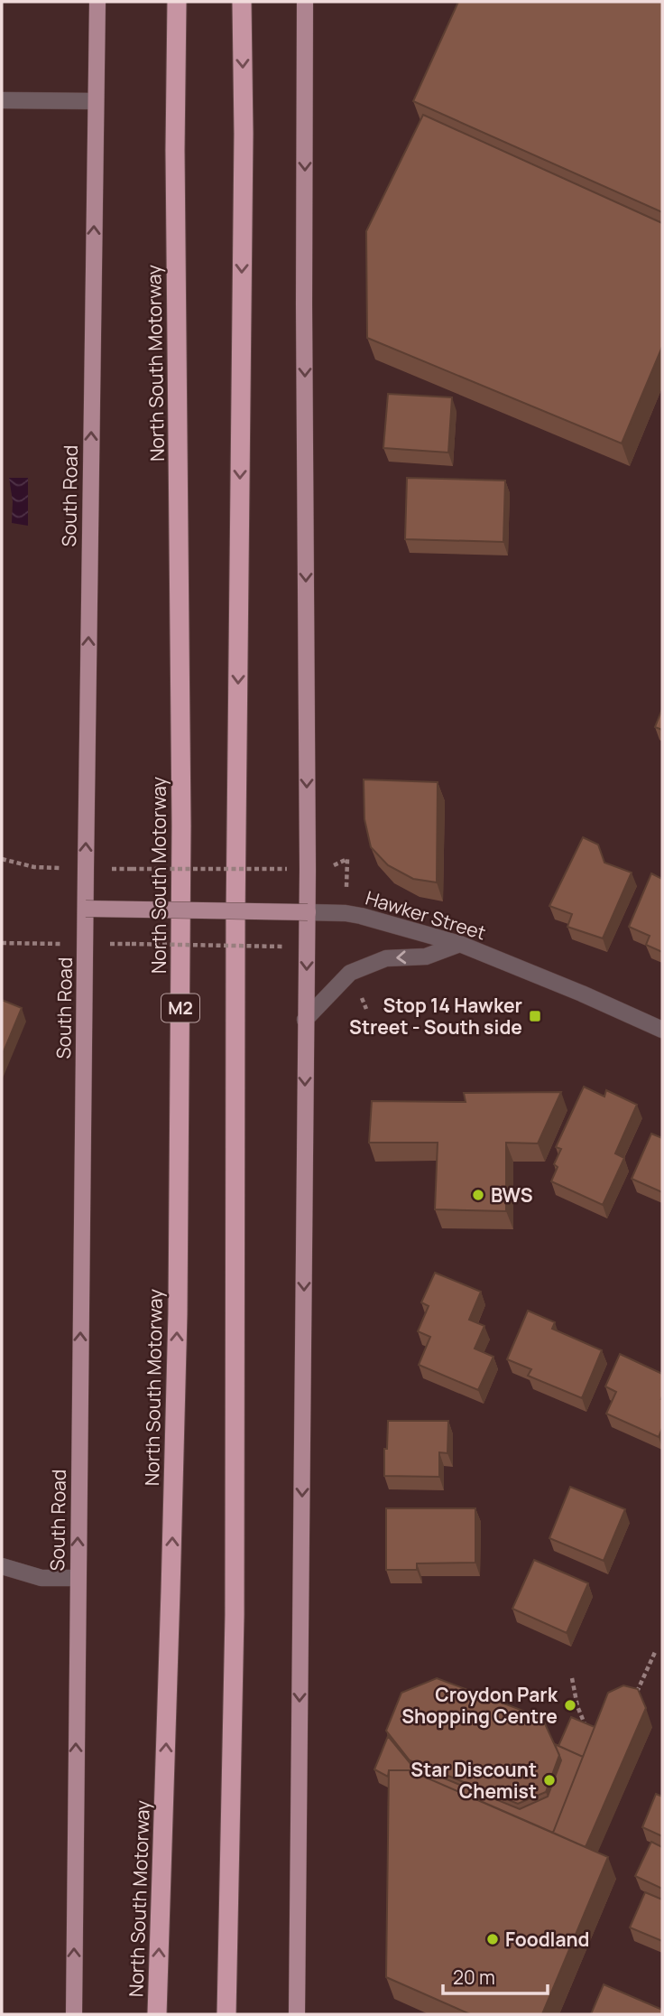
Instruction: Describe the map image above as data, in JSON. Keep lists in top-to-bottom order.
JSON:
{
  "streets": {
    "highway": ["North South Motorway", "M2"],
    "main road": ["South Road", "Hawker Street"]
  },
  "crossings": [
    ["South Road", "Hawker Street"]
  ],
  "one_way": ["South Road"],
  "places": {
    "transit": ["Stop 14 Hawker Street - South side"],
    "other": [
      "BWS",
      "Croydon Park Shopping Centre",
      "Star Discount Chemist",
      "Foodland"
    ]
  },
  "scale_bar": "20 m"
}
